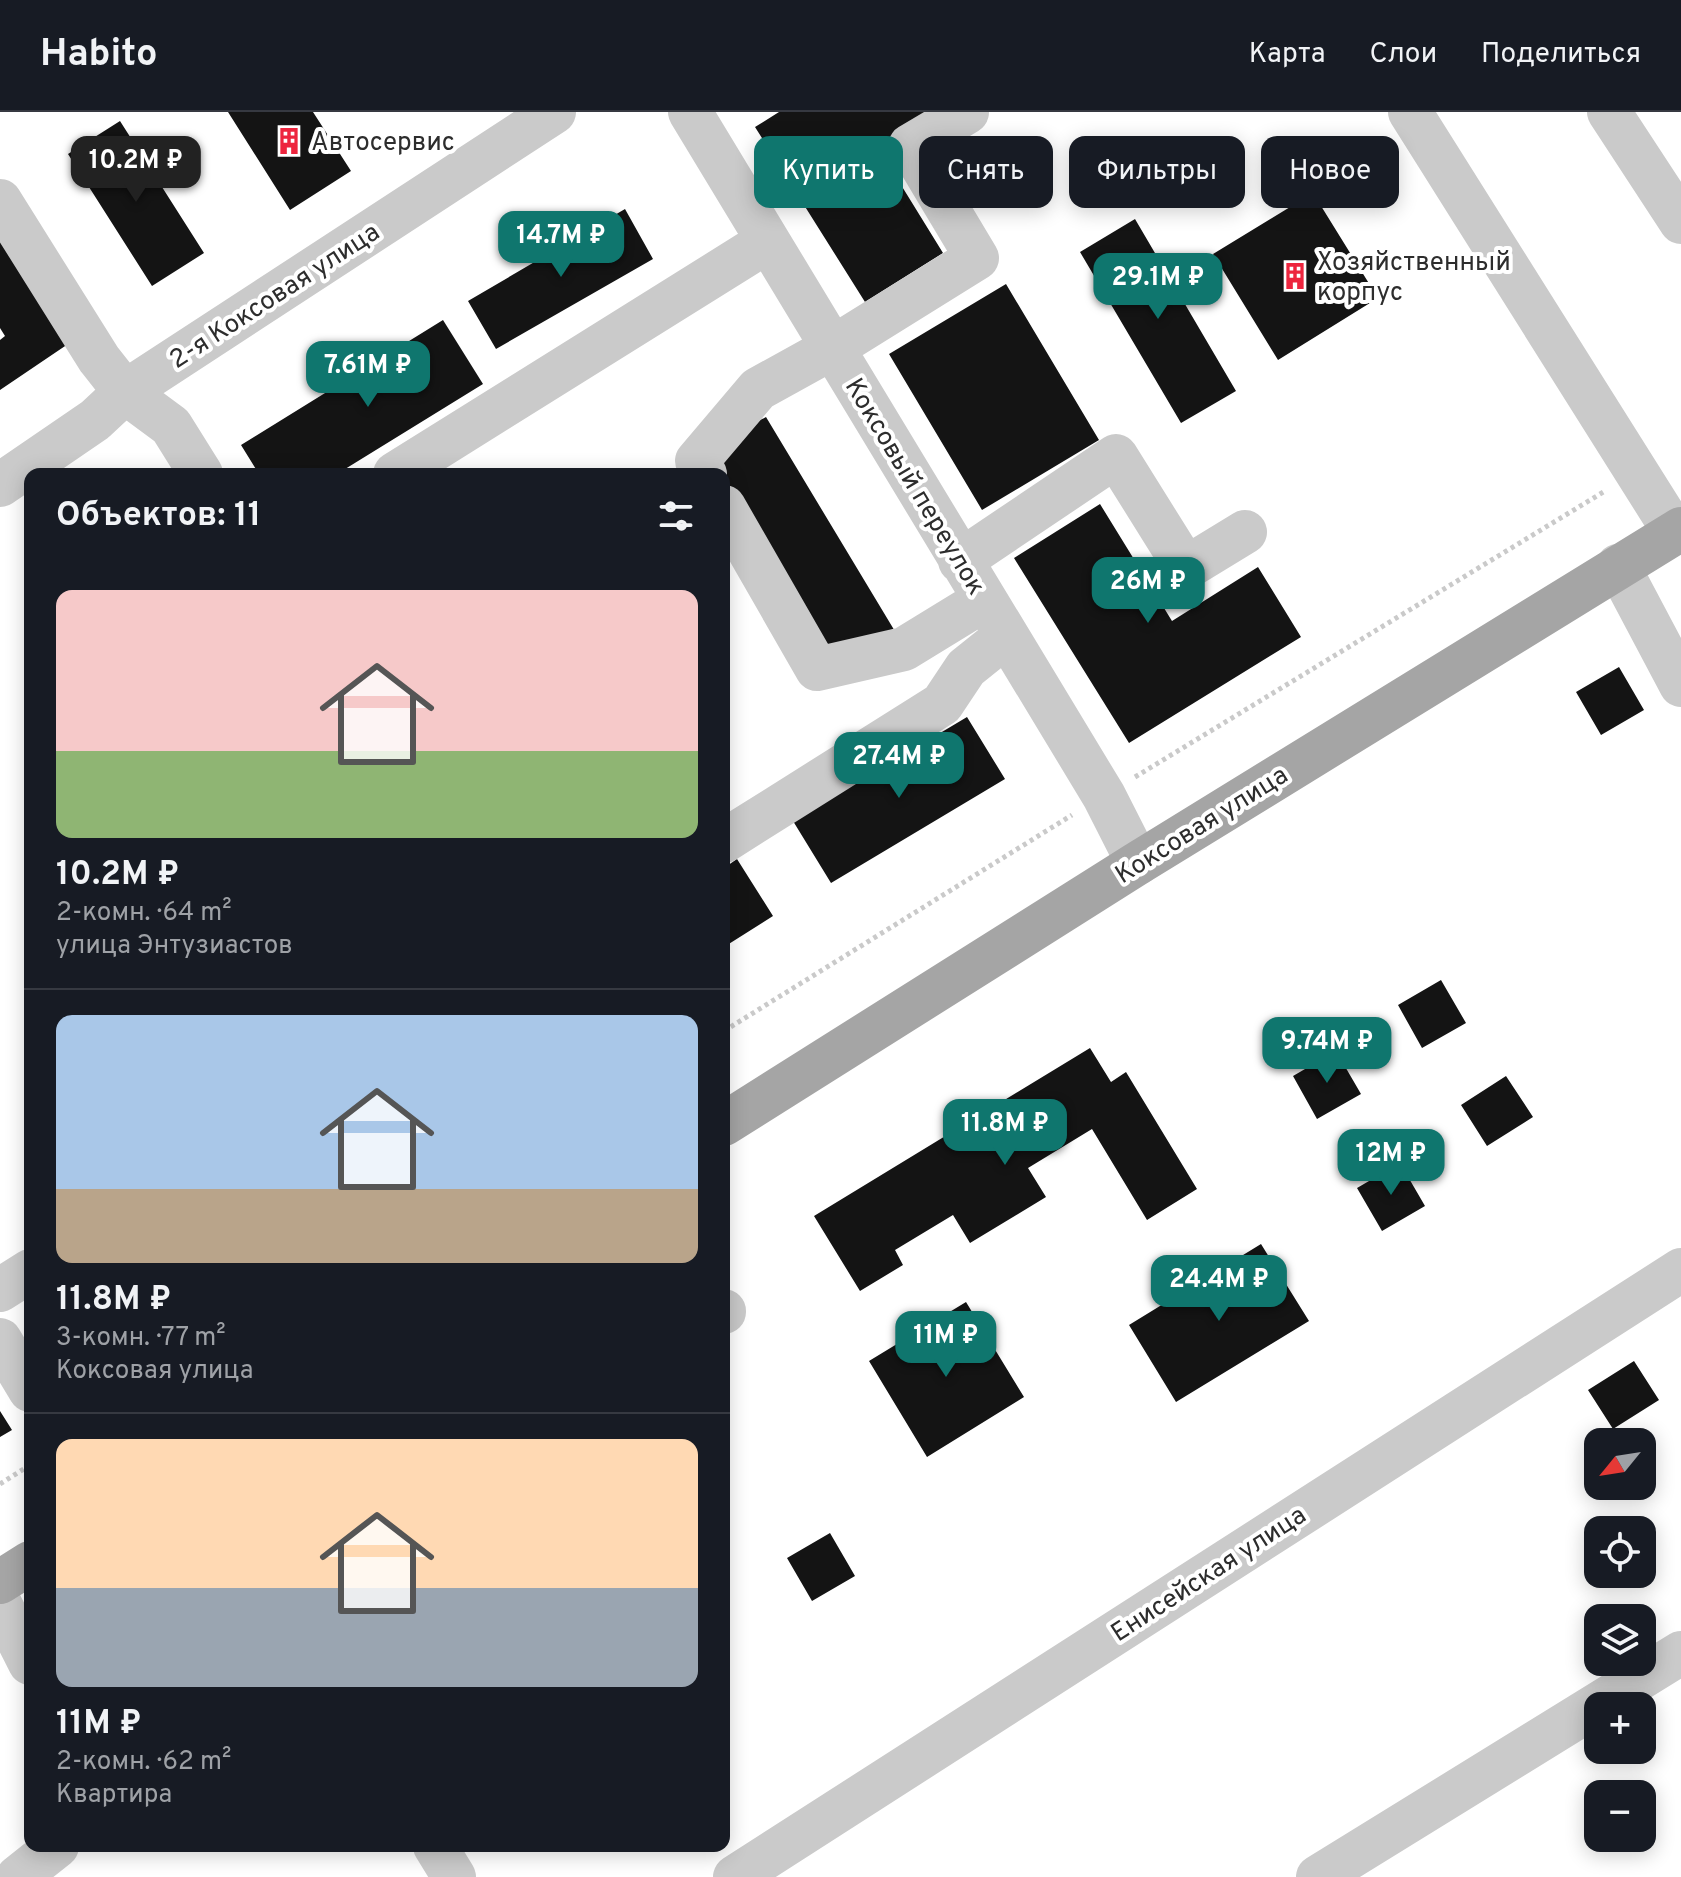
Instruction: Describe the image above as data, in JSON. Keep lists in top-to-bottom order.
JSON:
{
  "streets": {
    "main road": ["Коксовая улица"],
    "street": ["2-я Коксовая улица", "Коксовый переулок", "Енисейская улица"]
  },
  "crossings": [
    ["Коксовый переулок", "Коксовая улица"]
  ],
  "places": {
    "building": ["Автосервис", "Хозяйственный корпус"]
  },
  "north": "bottom left",
  "page": {
    "header": "Habito",
    "nav": ["Карта", "Слои", "Поделиться"],
    "price": [
      "10.2M ₽",
      "14.7M ₽",
      "29.1M ₽",
      "7.61M ₽",
      "26M ₽",
      "27.4M ₽",
      "9.74M ₽",
      "11.8M ₽",
      "12M ₽",
      "24.4M ₽",
      "11M ₽"
    ],
    "chip": [
      "Купить",
      "Снять",
      "Фильтры",
      "Новое"
    ],
    "heading": "Объектов: 11",
    "list": [
      {
        "name": "10.2M ₽",
        "note": "2-комн. · 64 m² · улица Энтузиастов"
      },
      {
        "name": "11.8M ₽",
        "note": "3-комн. · 77 m² · Коксовая улица"
      },
      {
        "name": "11M ₽",
        "note": "2-комн. · 62 m² · Квартира"
      }
    ],
    "map_buttons": ["+", "−"]
  }
}
